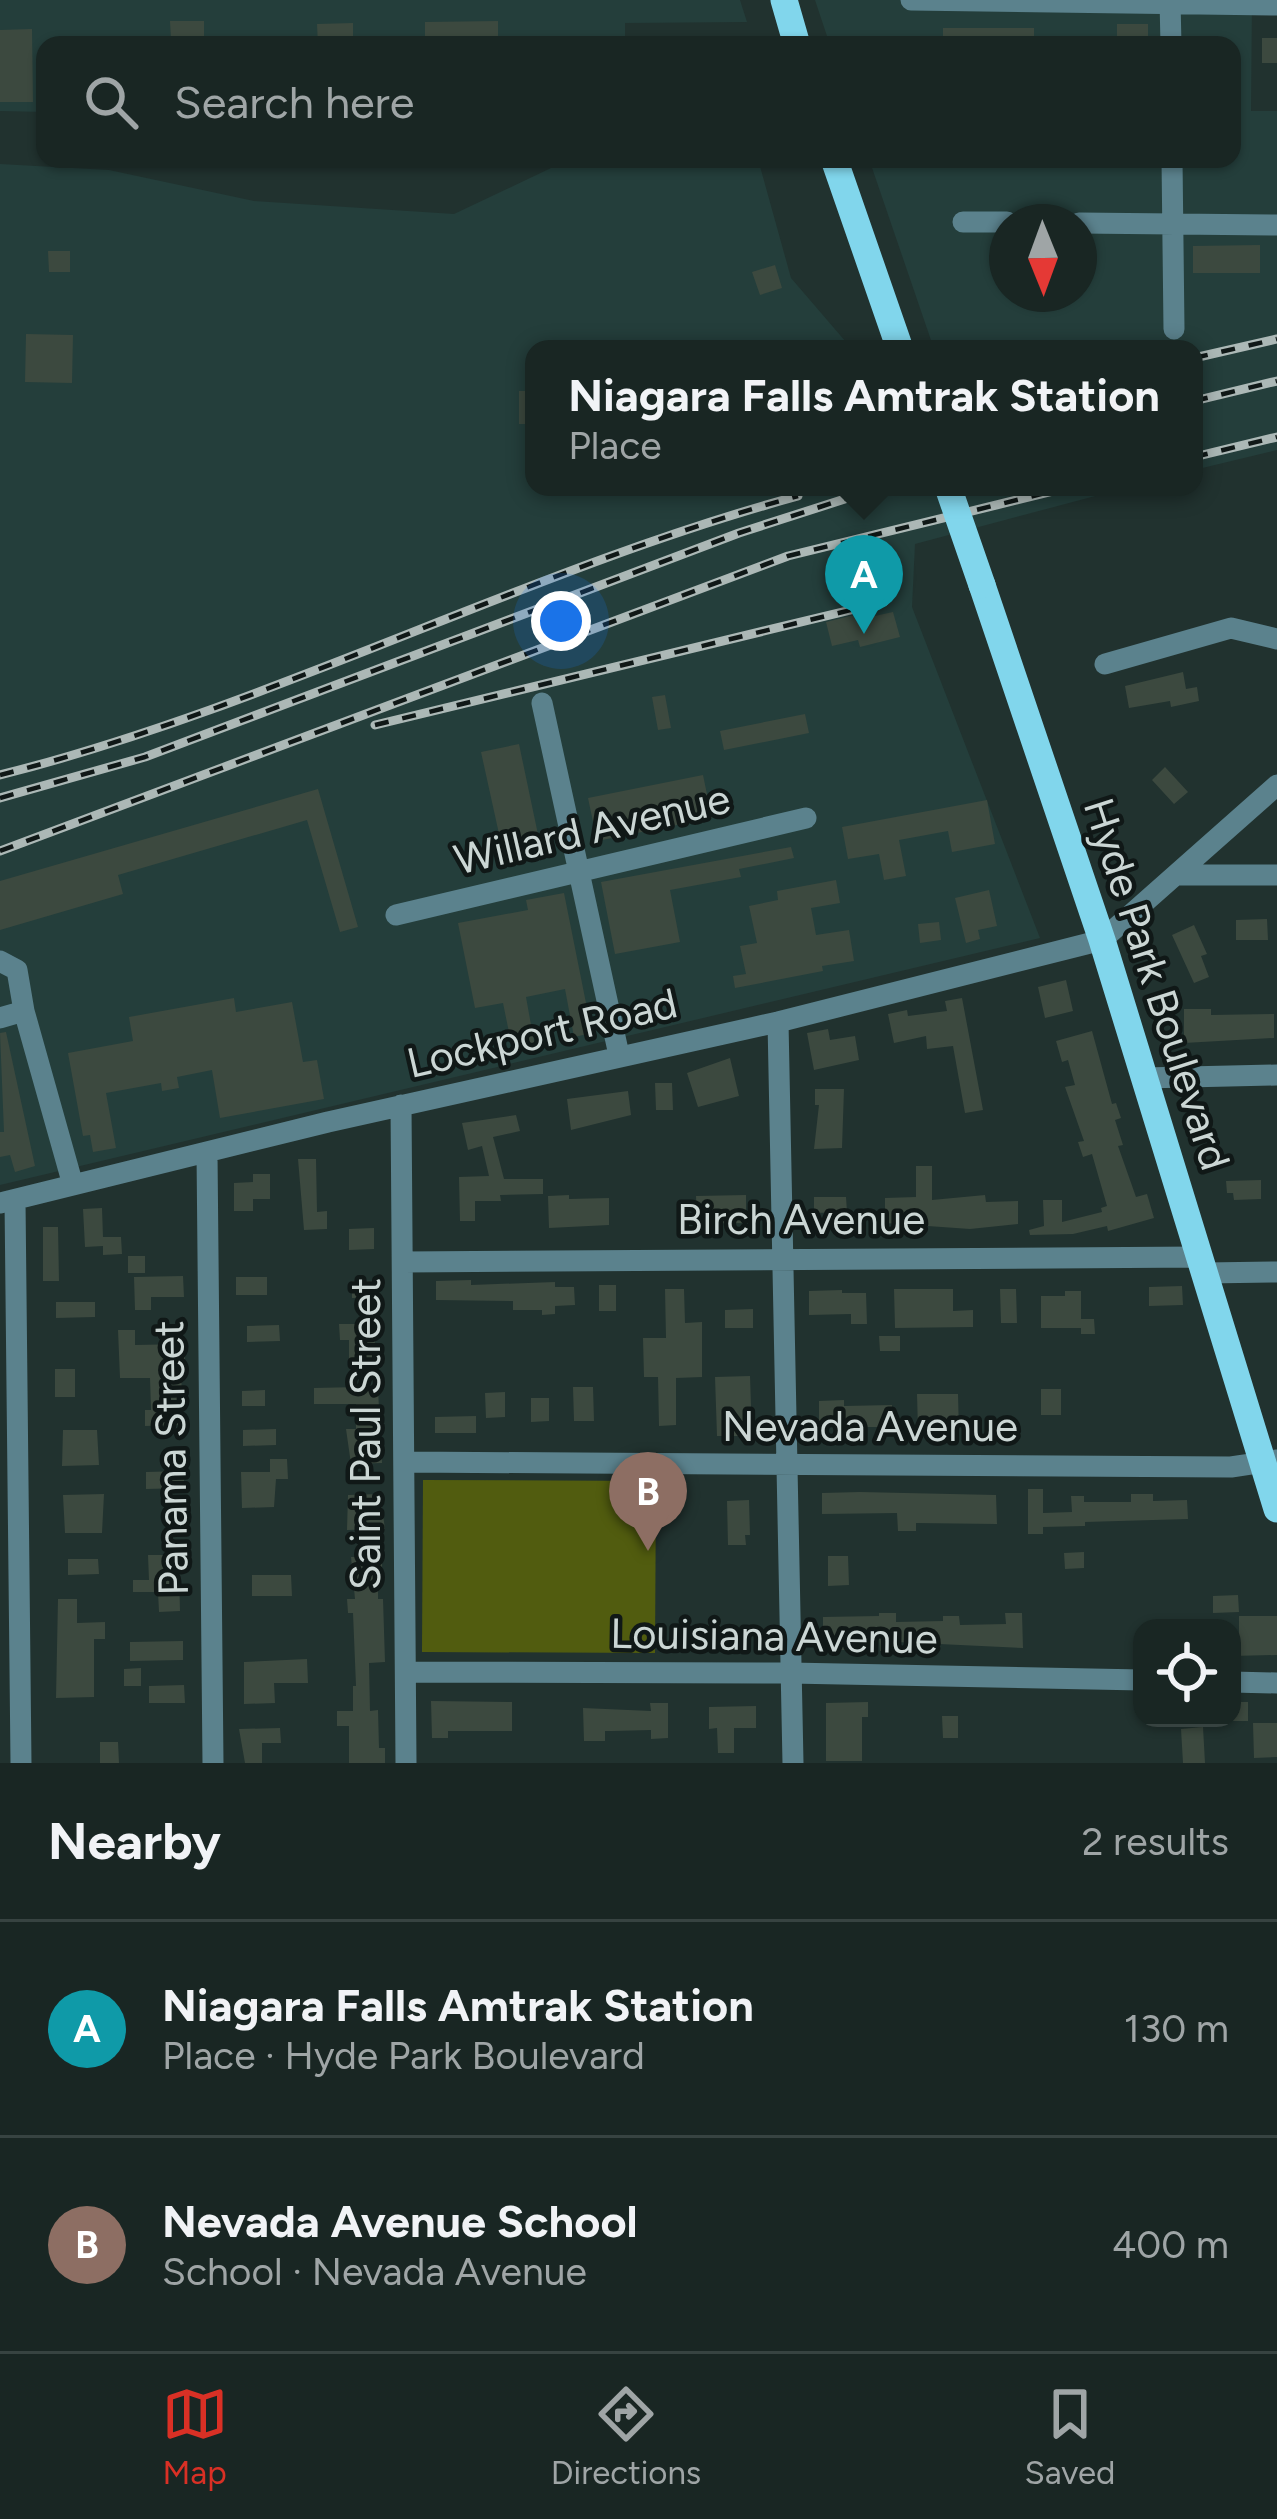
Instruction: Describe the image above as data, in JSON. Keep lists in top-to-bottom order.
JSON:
{
  "streets": {
    "main road": ["Hyde Park Boulevard"],
    "street": [
      "Willard Avenue",
      "Lockport Road",
      "Birch Avenue",
      "Nevada Avenue",
      "Saint Paul Street",
      "Panama Street",
      "Louisiana Avenue"
    ]
  },
  "crossings": [
    ["Hyde Park Boulevard", "Lockport Road"],
    ["Hyde Park Boulevard", "Birch Avenue"],
    ["Hyde Park Boulevard", "Nevada Avenue"],
    ["Lockport Road", "Saint Paul Street"],
    ["Lockport Road", "Panama Street"],
    ["Birch Avenue", "Saint Paul Street"],
    ["Nevada Avenue", "Saint Paul Street"],
    ["Saint Paul Street", "Louisiana Avenue"]
  ],
  "north": "bottom",
  "page": {
    "search": "Search here",
    "popup": ["Niagara Falls Amtrak Station", "Place"],
    "pins": ["A", "B"],
    "heading": ["Nearby", "2 results"],
    "list": [
      {
        "mark": "A",
        "name": "Niagara Falls Amtrak Station",
        "note": "Place · Hyde Park Boulevard",
        "value": "130 m"
      },
      {
        "mark": "B",
        "name": "Nevada Avenue School",
        "note": "School · Nevada Avenue",
        "value": "400 m"
      }
    ],
    "nav": ["Map", "Directions", "Saved"]
  }
}
